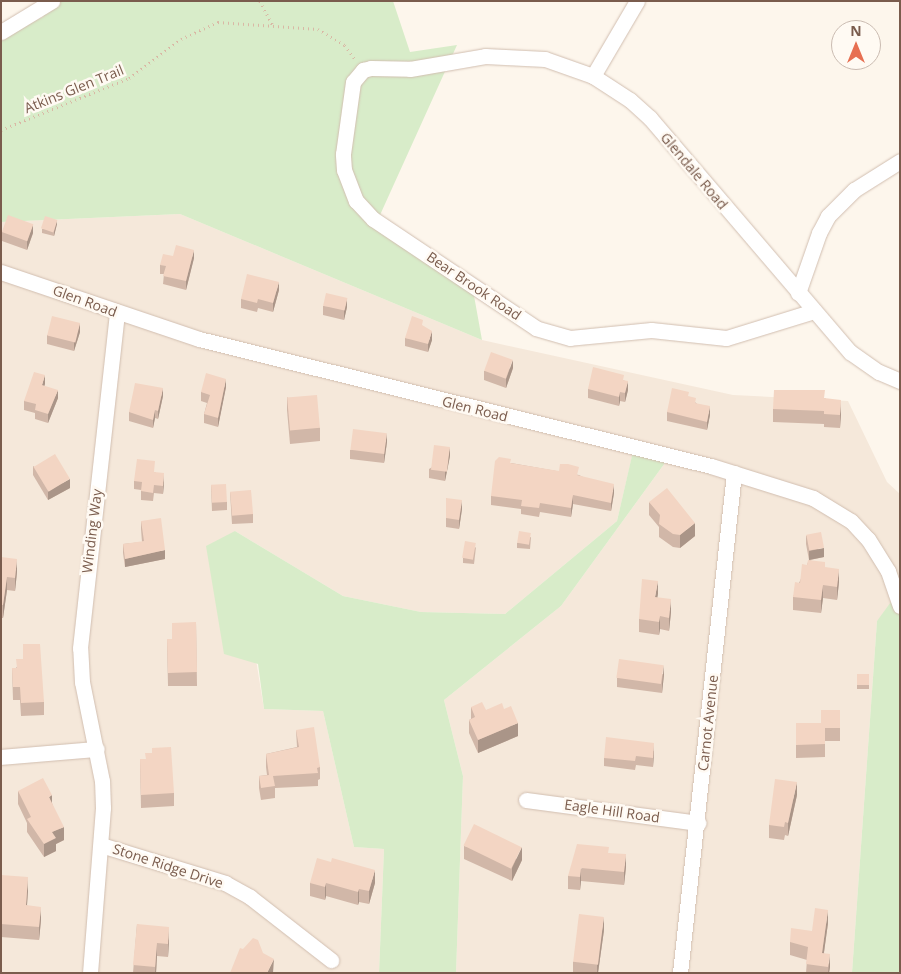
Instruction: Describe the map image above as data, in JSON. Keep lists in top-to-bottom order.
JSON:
{
  "streets": {
    "street": [
      "Glendale Road",
      "Bear Brook Road",
      "Glen Road",
      "Winding Way",
      "Carnot Avenue",
      "Eagle Hill Road",
      "Stone Ridge Drive"
    ],
    "path": ["Atkins Glen Trail"]
  },
  "crossings": [
    ["Atkins Glen Trail", "Glendale Road"],
    ["Atkins Glen Trail", "Bear Brook Road"],
    ["Glendale Road", "Bear Brook Road"],
    ["Glen Road", "Winding Way"],
    ["Glen Road", "Carnot Avenue"],
    ["Winding Way", "Stone Ridge Drive"],
    ["Carnot Avenue", "Eagle Hill Road"]
  ],
  "north": "top"
}
